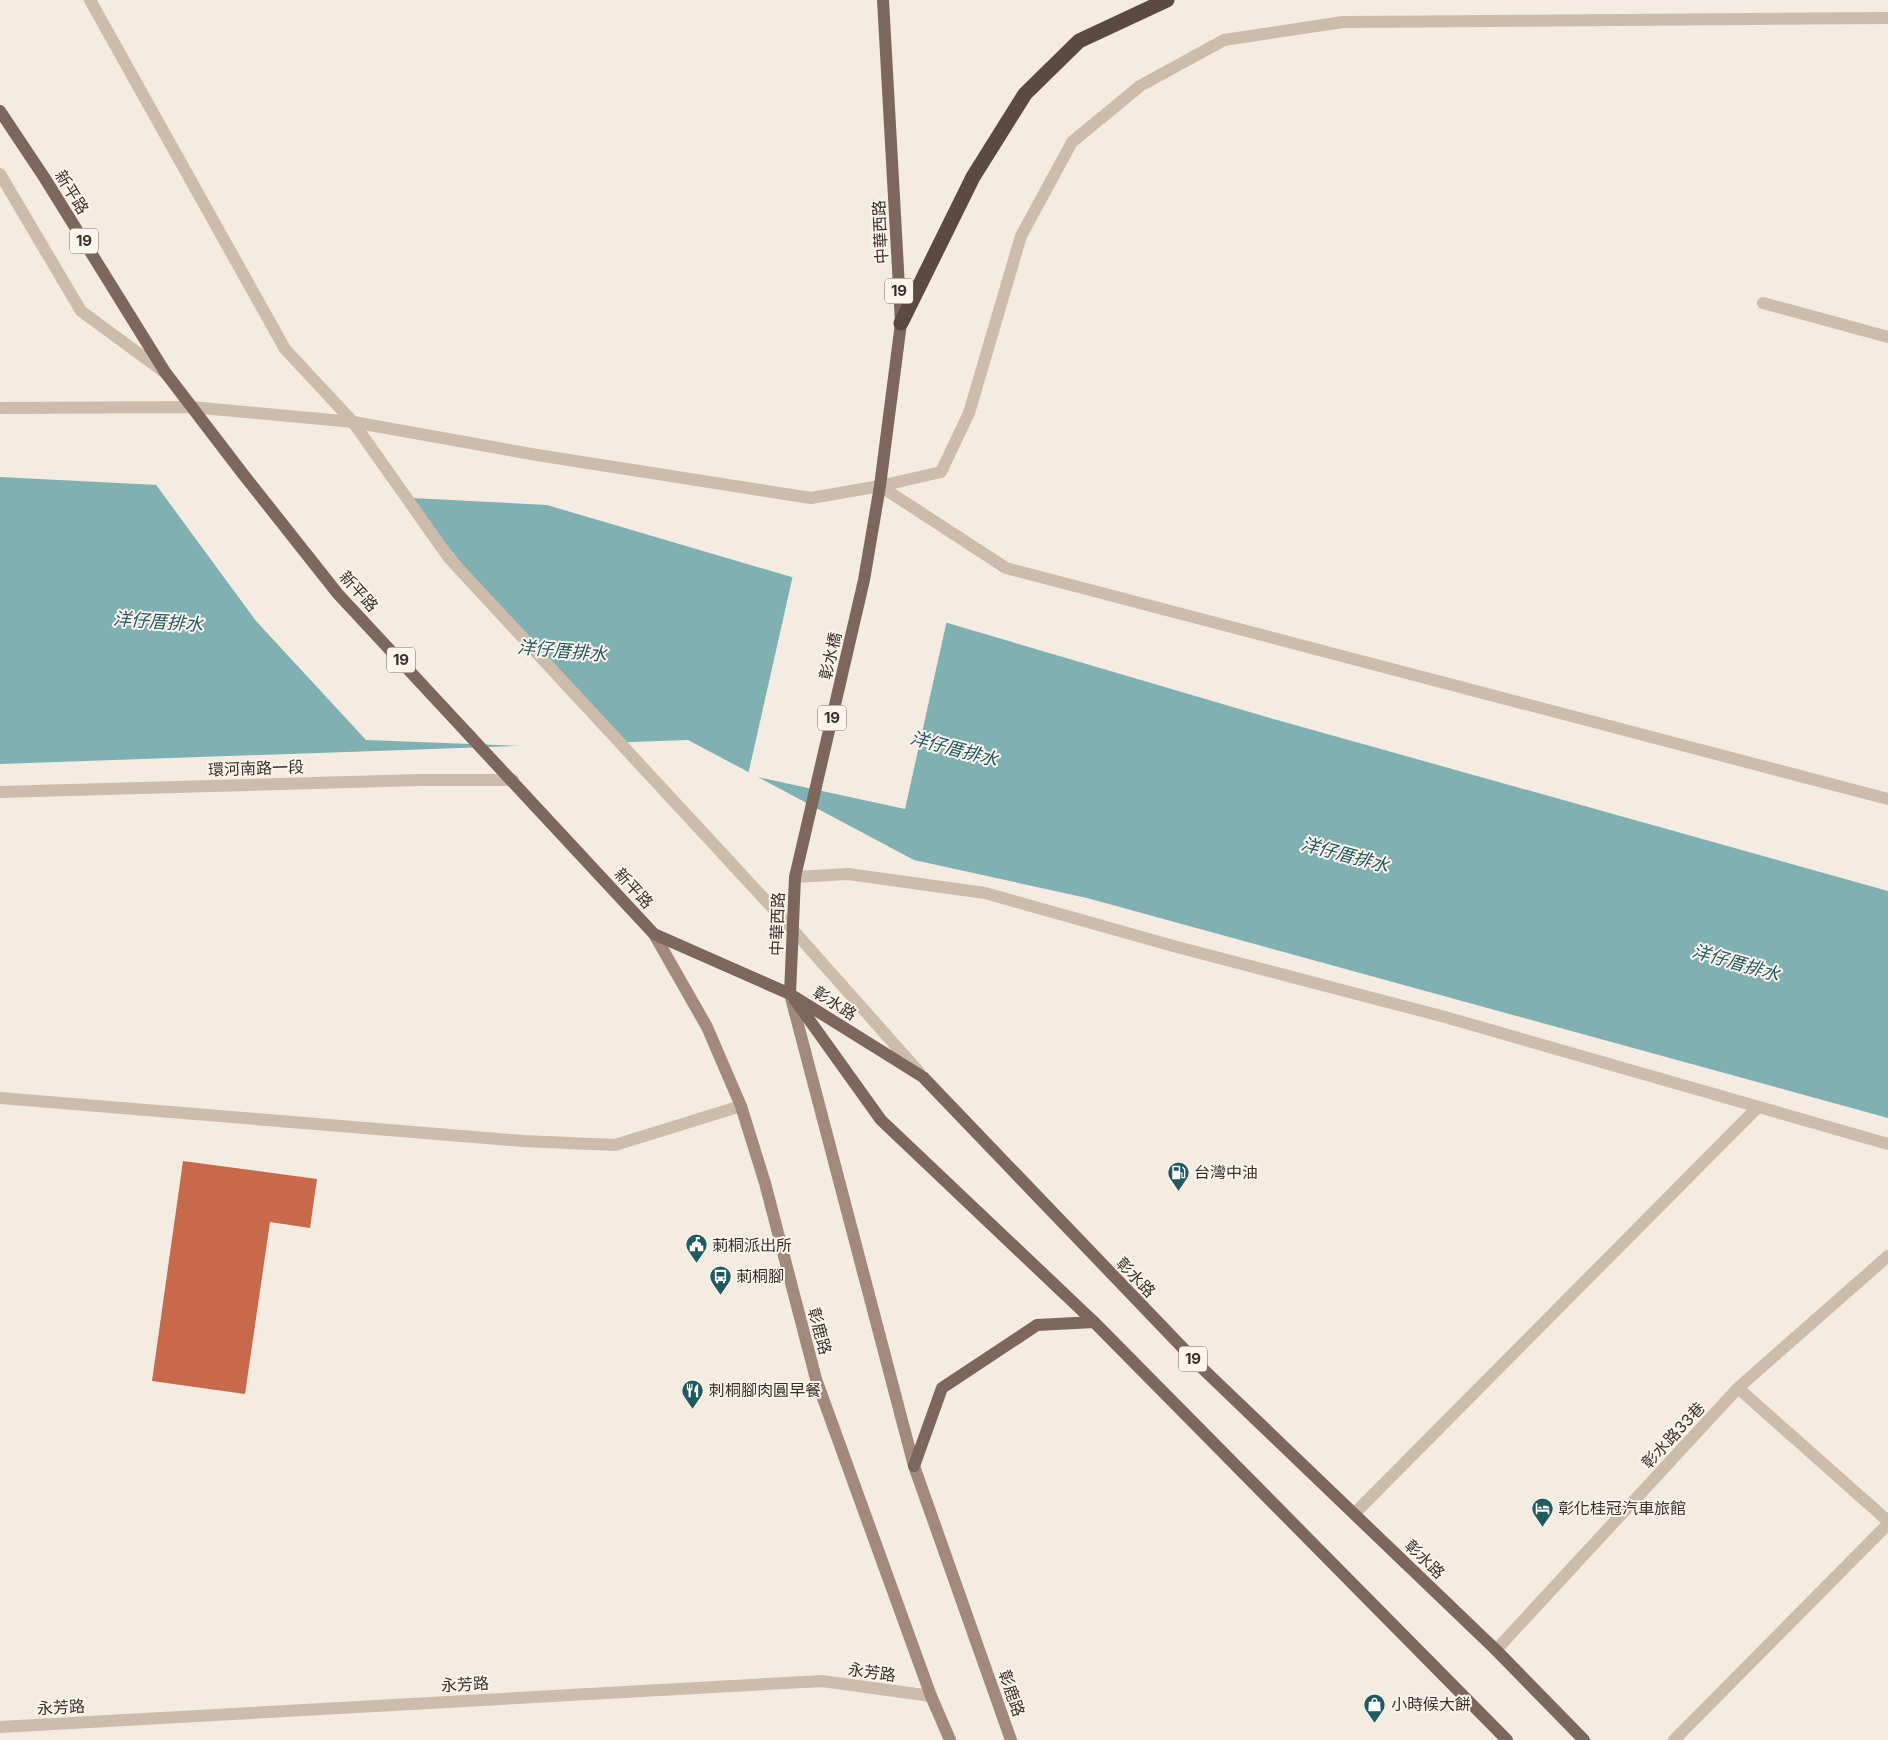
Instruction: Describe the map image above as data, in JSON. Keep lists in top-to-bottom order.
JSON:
{
  "streets": {
    "main road": [
      "新平路",
      "中華西路",
      "19",
      "彰水橋",
      "彰水路",
      "彰鹿路"
    ],
    "street": ["環河南路一段", "彰水路33巷", "永芳路"]
  },
  "crossings": [
    ["新平路", "中華西路"],
    ["新平路", "環河南路一段"],
    ["新平路", "彰水路"],
    ["新平路", "彰鹿路"],
    ["中華西路", "彰水橋"],
    ["中華西路", "彰水路"],
    ["中華西路", "彰鹿路"],
    ["彰水路", "彰鹿路"],
    ["彰水路", "彰水路33巷"],
    ["彰鹿路", "永芳路"]
  ],
  "water": ["洋仔厝排水"],
  "places": {
    "fuel station": ["台灣中油"],
    "public building": ["莿桐派出所"],
    "bus stop": ["莿桐腳"],
    "restaurant": ["刺桐腳肉圓早餐"],
    "hotel": ["彰化桂冠汽車旅館"],
    "shop": ["小時候大餅"]
  }
}
